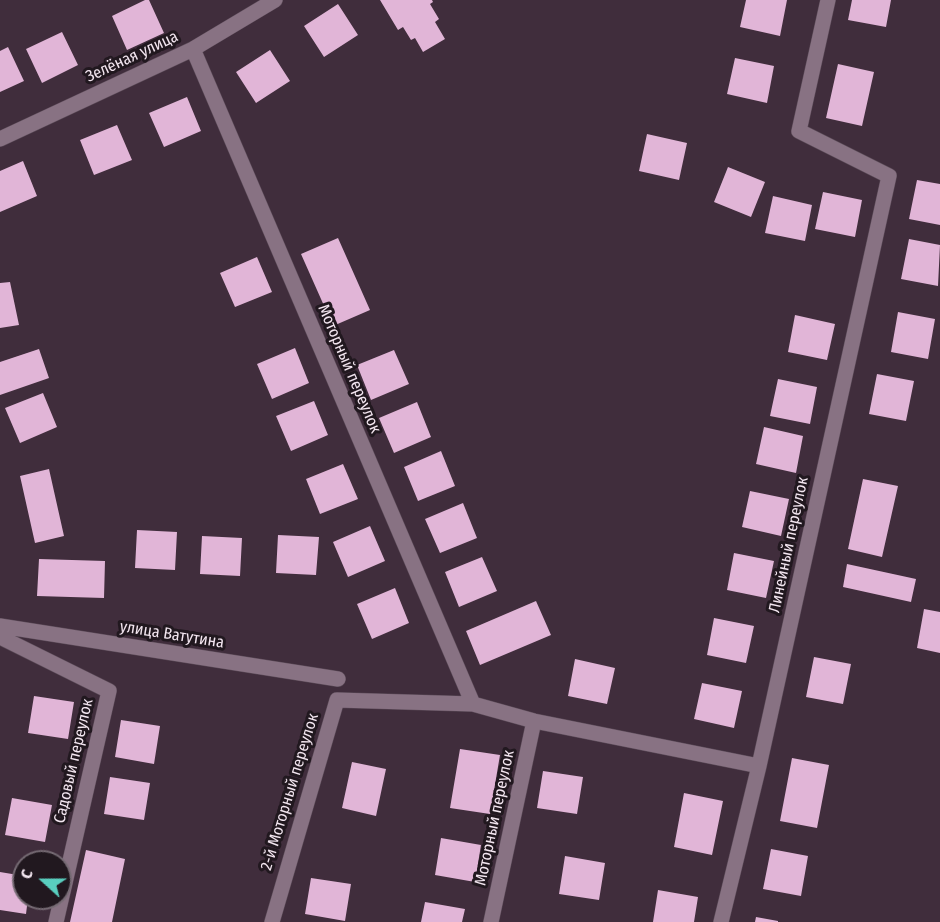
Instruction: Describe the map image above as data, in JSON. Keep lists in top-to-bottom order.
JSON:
{
  "streets": {
    "street": [
      "Зелёная улица",
      "Моторный переулок",
      "Линейный переулок",
      "улица Ватутина",
      "Садовый переулок",
      "2-й Моторный переулок"
    ]
  },
  "crossings": [
    ["Зелёная улица", "Моторный переулок"],
    ["Моторный переулок", "2-й Моторный переулок"]
  ],
  "north": "left"
}
